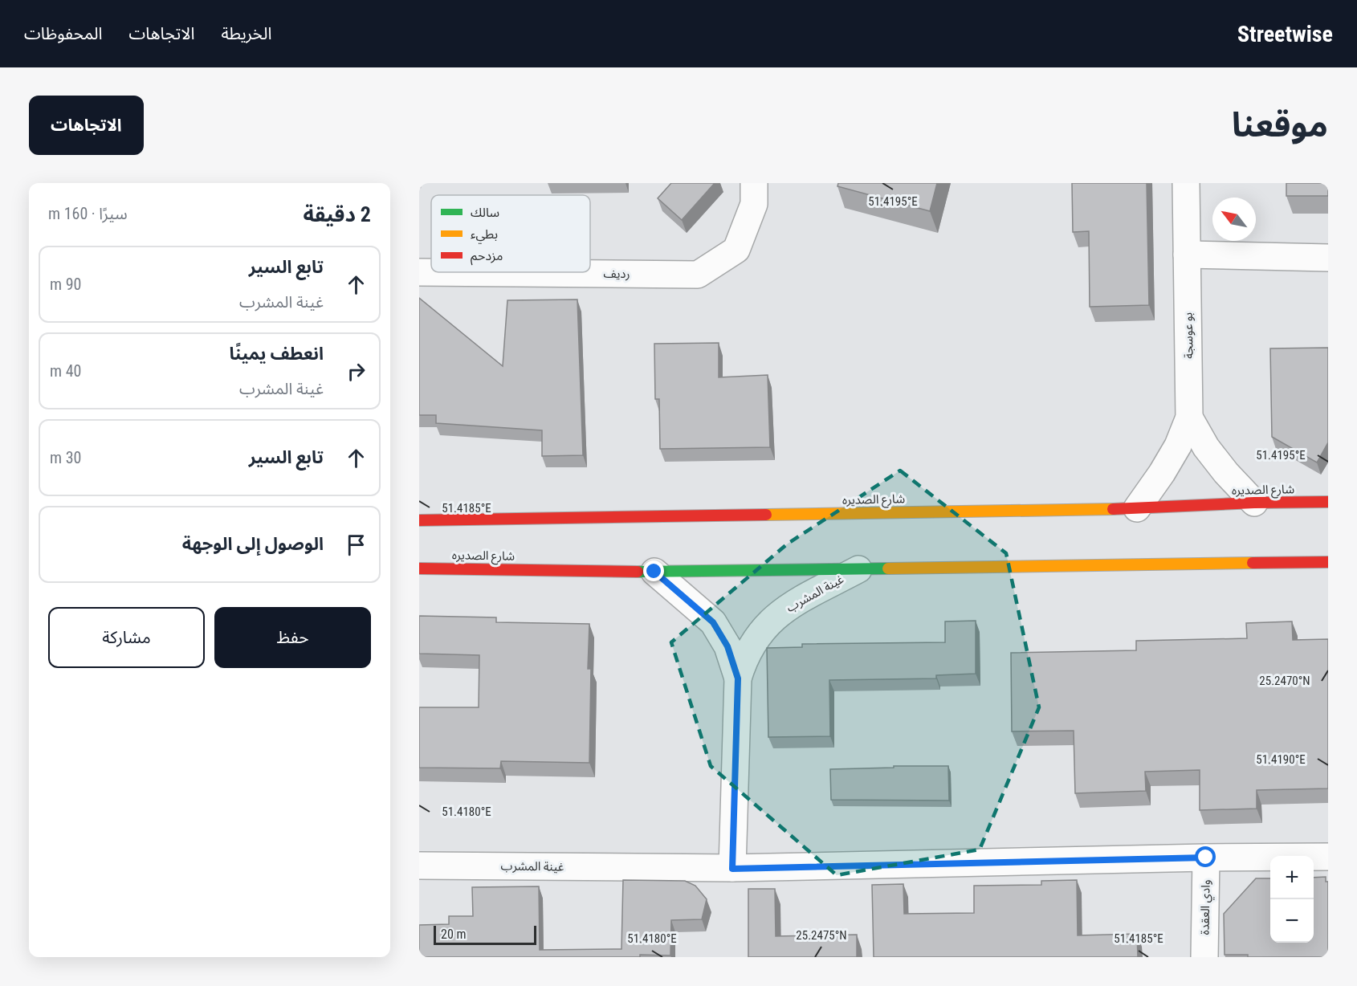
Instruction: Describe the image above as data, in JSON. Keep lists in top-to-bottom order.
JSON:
{
  "streets": {
    "main road": ["شارع الصديره"],
    "street": [
      "رديف",
      "بو عوسجة",
      "غينة المشرب",
      "وادي العقدة"
    ]
  },
  "crossings": [
    ["بو عوسجة", "شارع الصديره"],
    ["شارع الصديره", "غينة المشرب"],
    ["غينة المشرب", "وادي العقدة"]
  ],
  "legend": ["سالك", "بطيء", "مزدحم"],
  "scale_bar": "20 m",
  "north": "top left",
  "page": {
    "header": "Streetwise",
    "nav": ["الخريطة", "الاتجاهات", "المحفوظات"],
    "title": "موقعنا",
    "buttons": [
      "الاتجاهات",
      ["حفظ", "مشاركة"]
    ],
    "heading": ["2 دقيقة", "سيرًا · 160 m"],
    "list": [
      ["تابع السير", "غينة المشرب", "90 m"],
      ["انعطف يمينًا", "غينة المشرب", "40 m"],
      ["تابع السير", "30 m"],
      "الوصول إلى الوجهة"
    ],
    "map_buttons": ["+", "−"],
    "scale": "20 m"
  },
  "coordinates": [
    "51.4195°E",
    "51.4185°E",
    "25.2470°N",
    "51.4190°E",
    "51.4180°E",
    "25.2475°N"
  ]
}
